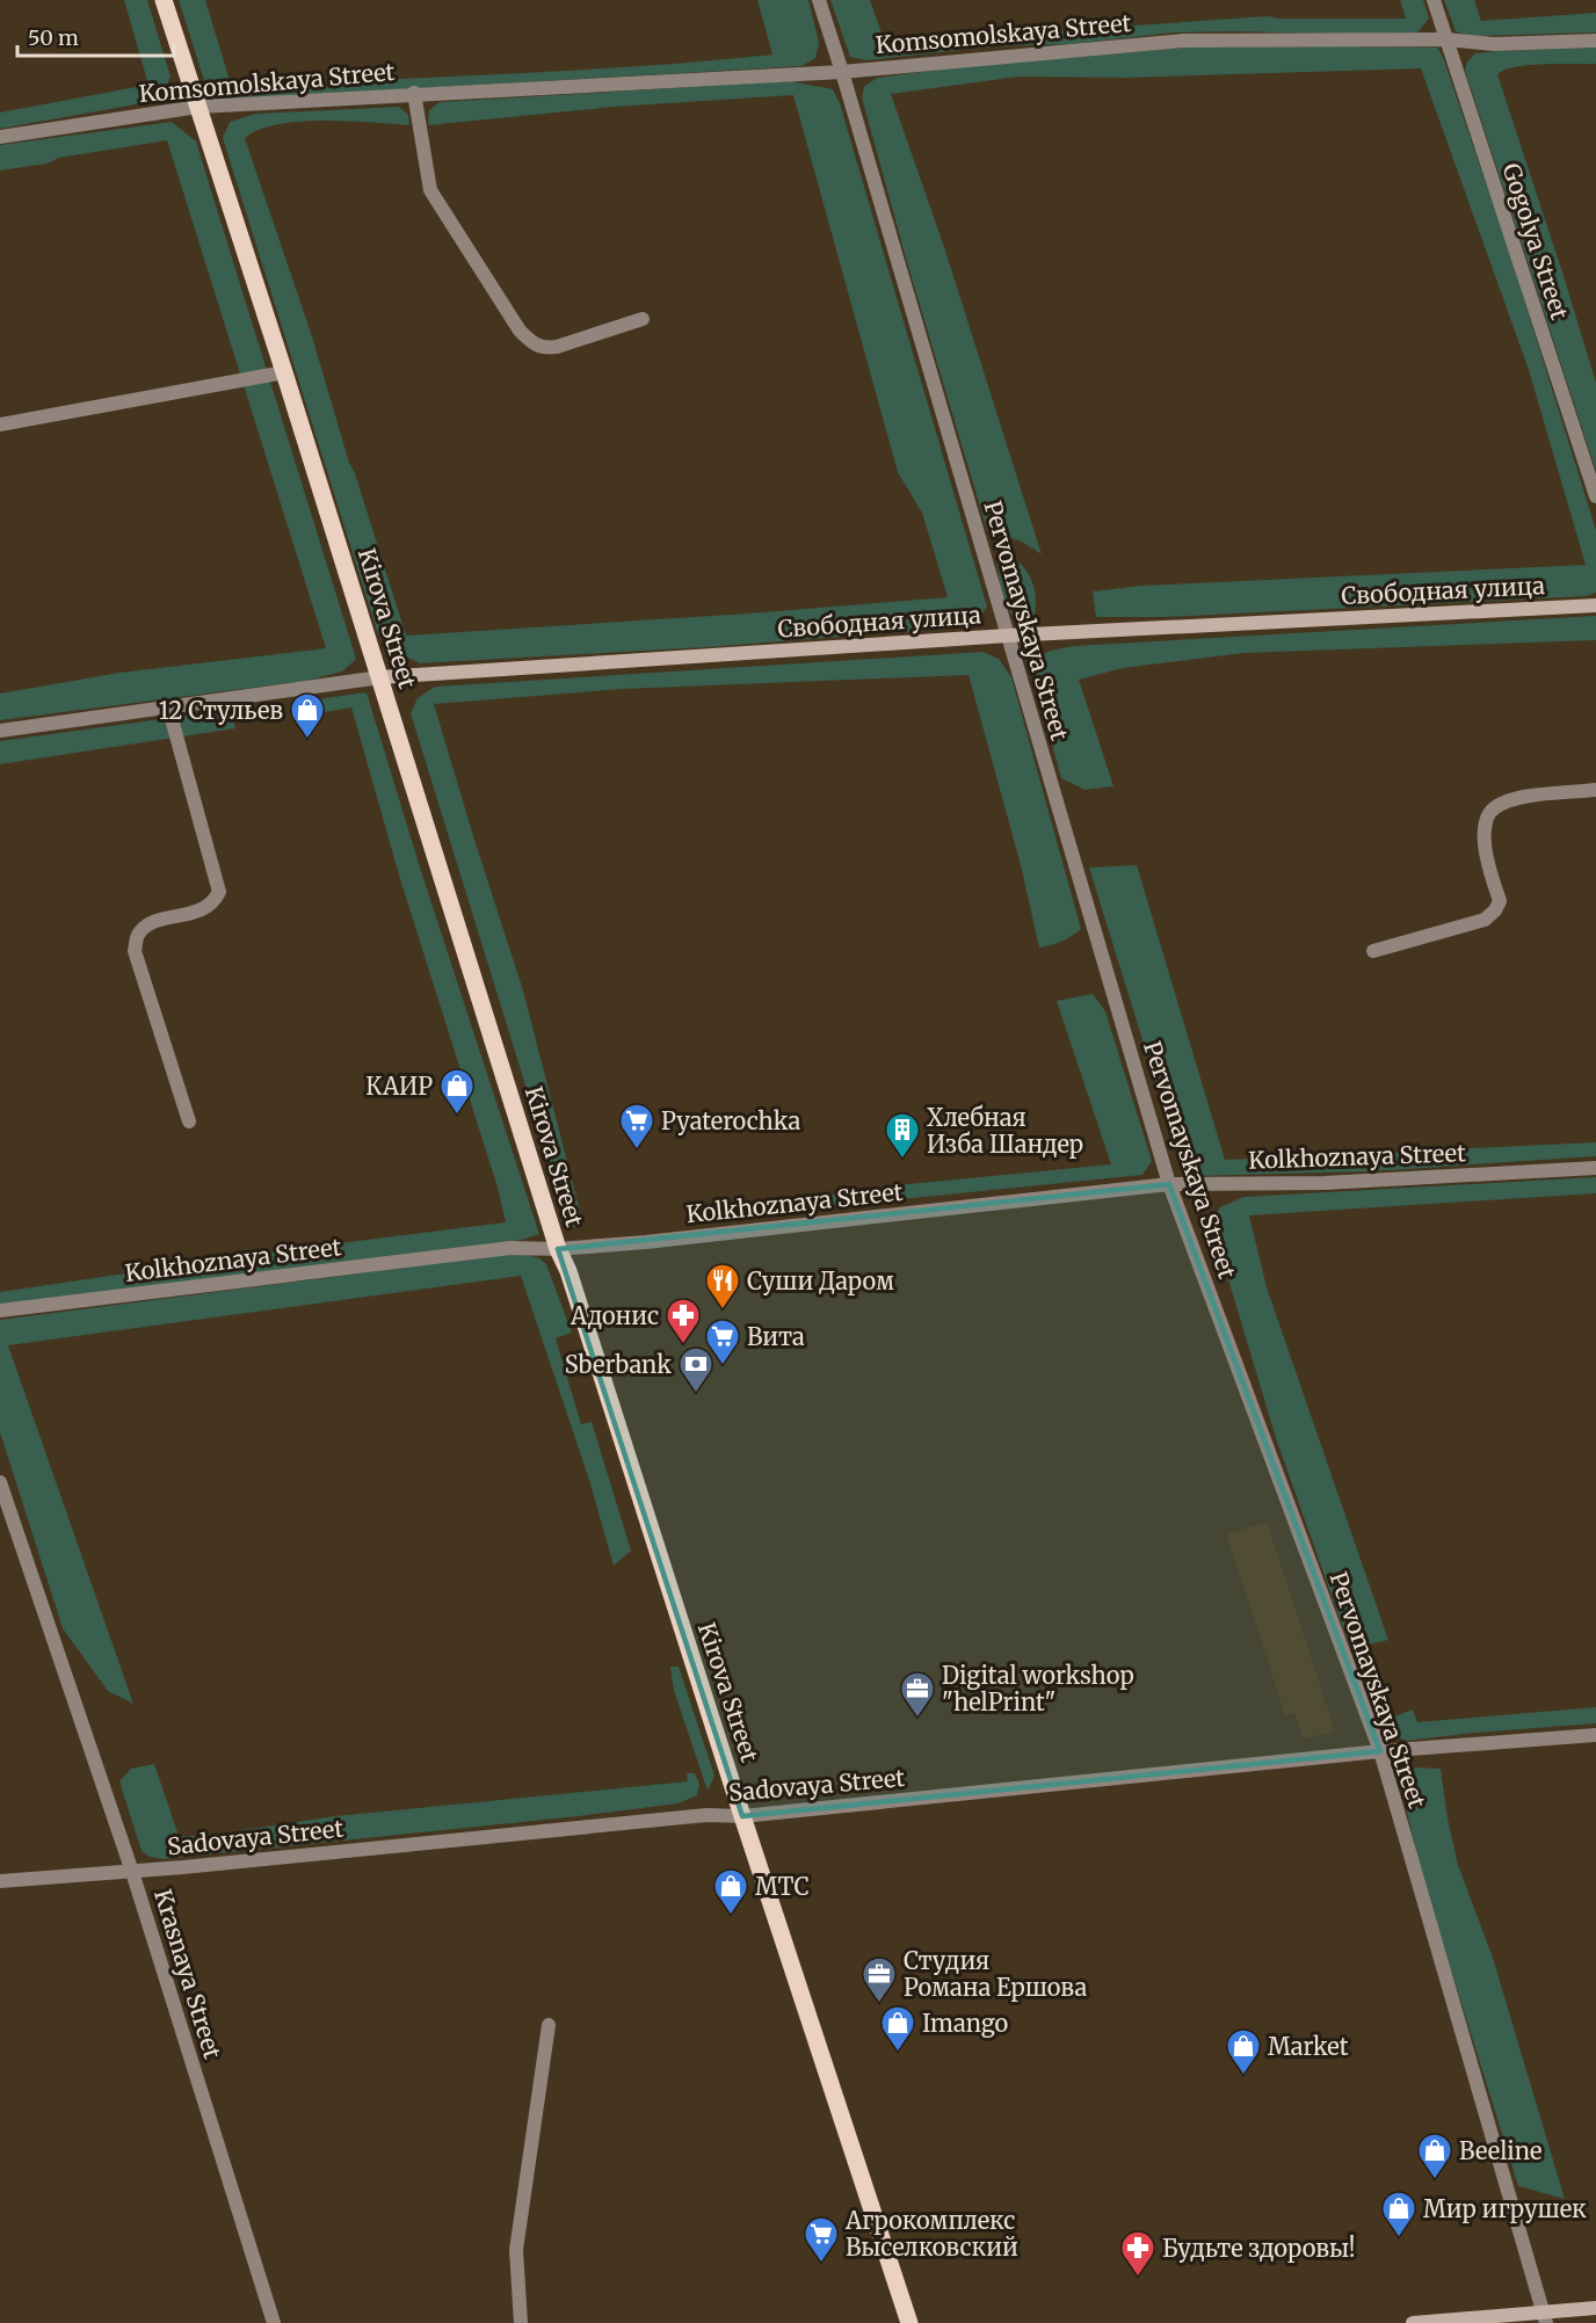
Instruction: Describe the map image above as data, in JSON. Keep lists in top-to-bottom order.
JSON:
{
  "streets": {
    "main road": ["Kirova Street"],
    "street": [
      "Komsomolskaya Street",
      "Gogolya Street",
      "Свободная улица",
      "Pervomayskaya Street",
      "Kolkhoznaya Street",
      "Sadovaya Street",
      "Krasnaya Street"
    ]
  },
  "crossings": [
    ["Komsomolskaya Street", "Gogolya Street"],
    ["Komsomolskaya Street", "Kirova Street"],
    ["Komsomolskaya Street", "Pervomayskaya Street"],
    ["Свободная улица", "Kirova Street"],
    ["Свободная улица", "Pervomayskaya Street"],
    ["Kirova Street", "Kolkhoznaya Street"],
    ["Kirova Street", "Sadovaya Street"],
    ["Pervomayskaya Street", "Kolkhoznaya Street"],
    ["Pervomayskaya Street", "Sadovaya Street"],
    ["Sadovaya Street", "Krasnaya Street"]
  ],
  "places": {
    "shop": [
      "12 Стульев",
      "КАИР",
      "МТС",
      "Imango",
      "Market",
      "Beeline",
      "Мир игрушек"
    ],
    "supermarket": ["Pyaterochka", "Вита", "Агрокомплекс Выселковский"],
    "building": ["Хлебная Изба Шандер"],
    "restaurant": ["Суши Даром"],
    "pharmacy": ["Адонис", "Будьте здоровы!"],
    "bank": ["Sberbank"],
    "office": ["Digital workshop \"helPrint\"", "Студия Романа Ершова"]
  },
  "scale_bar": "50 m"
}
